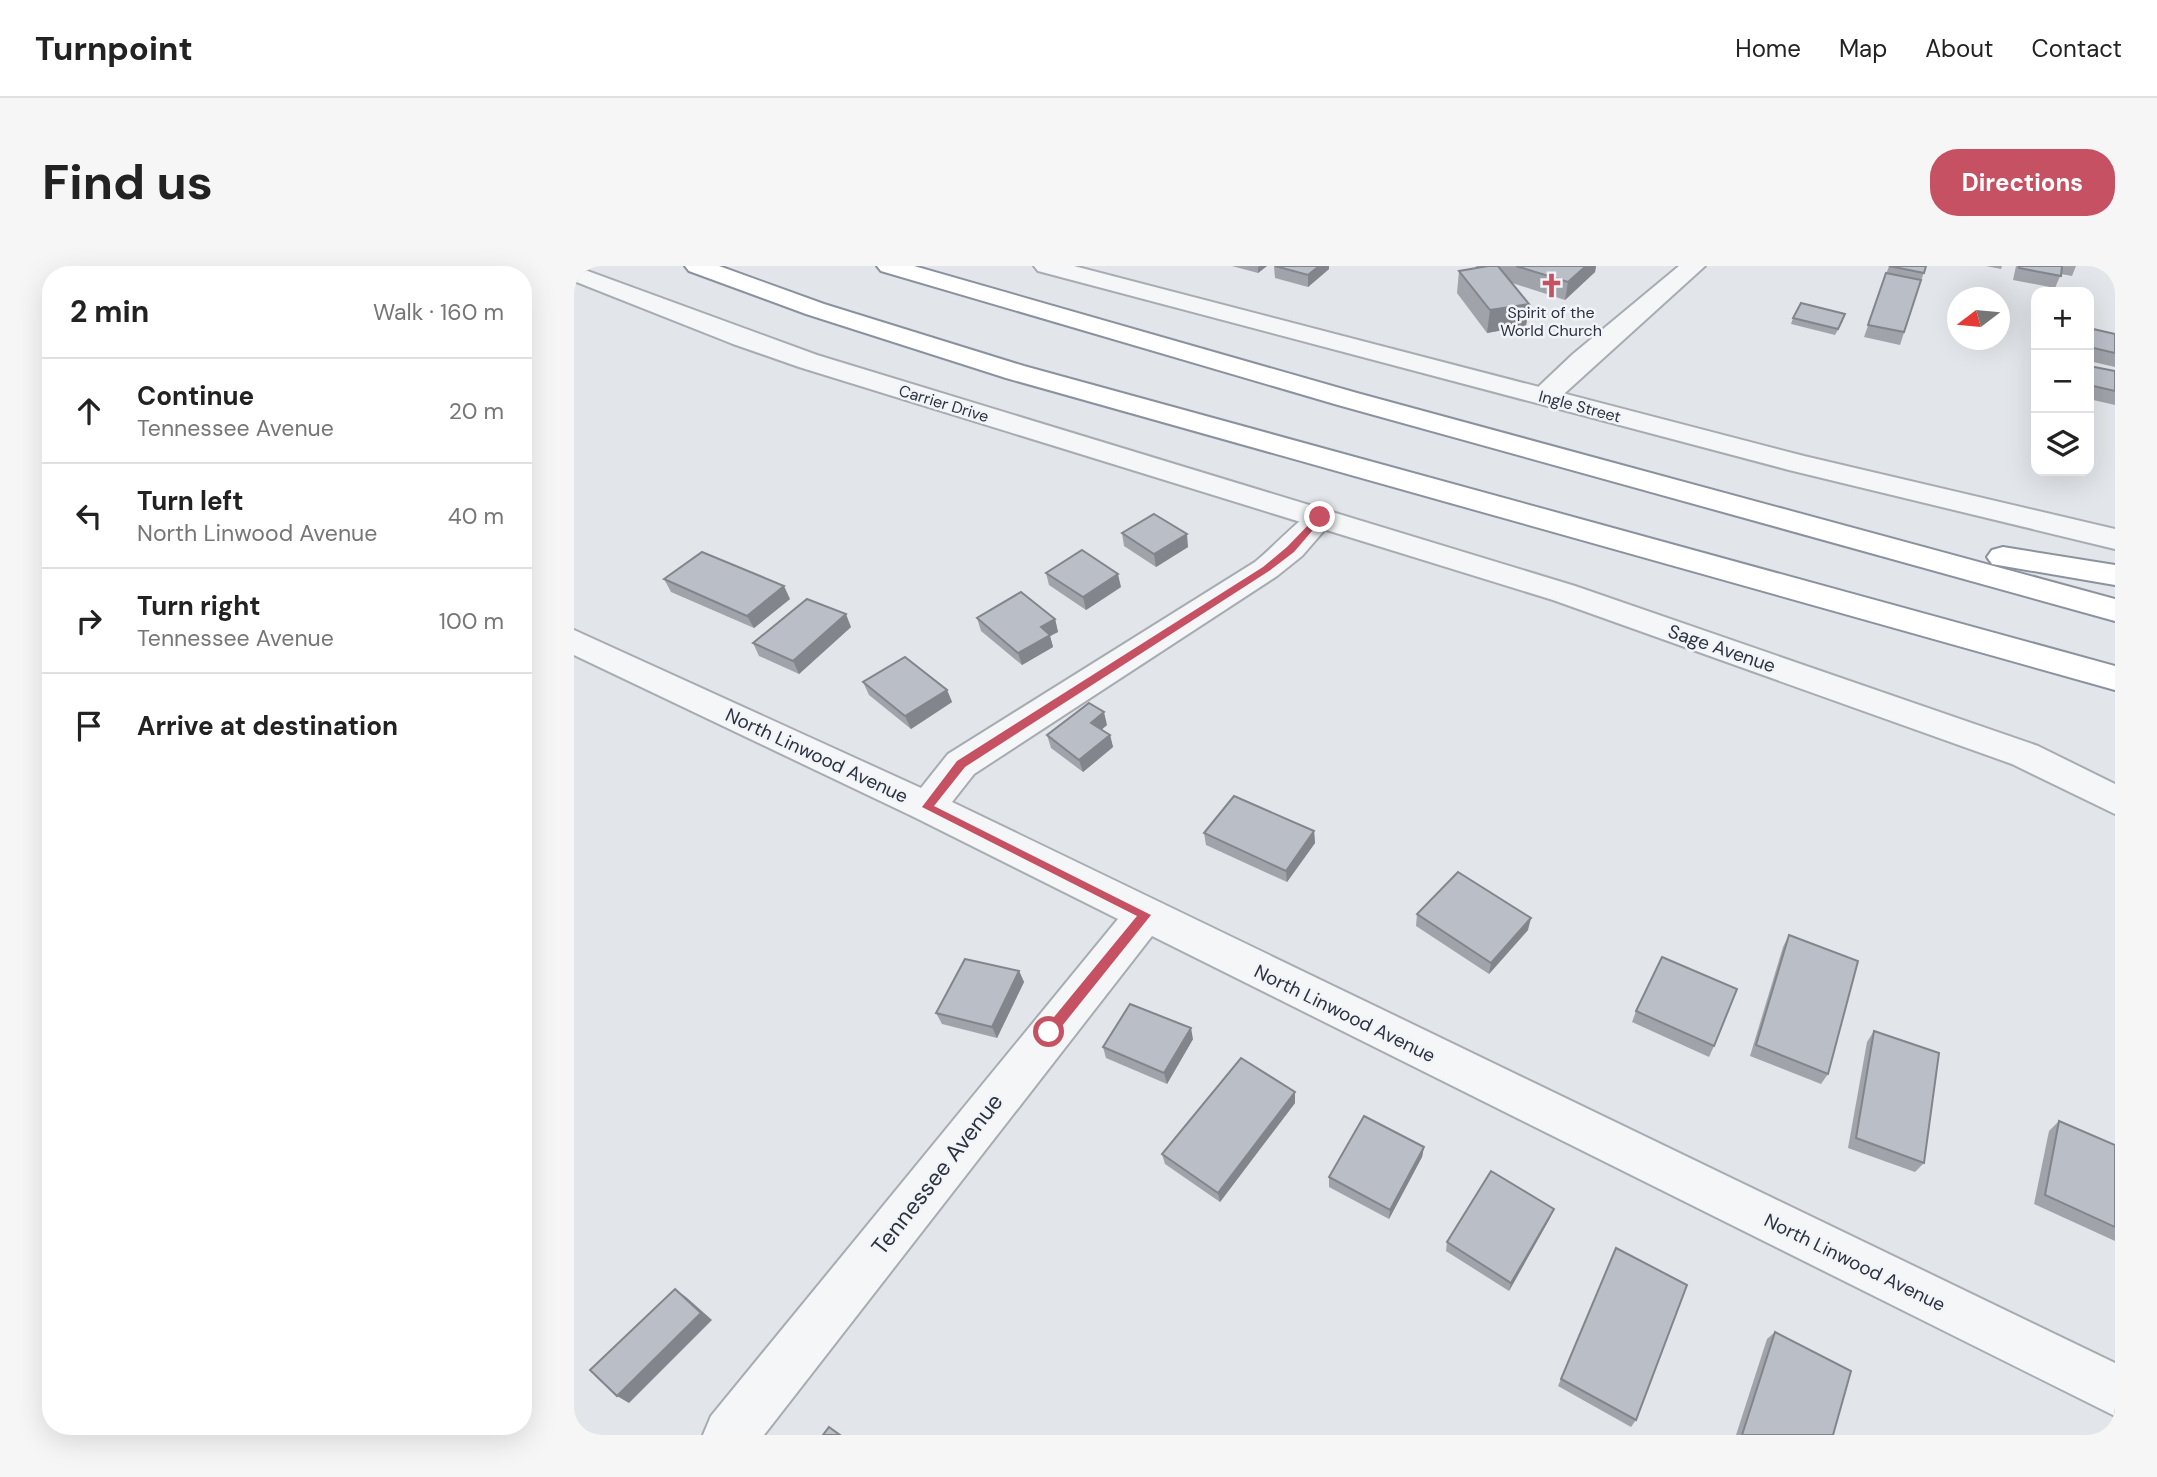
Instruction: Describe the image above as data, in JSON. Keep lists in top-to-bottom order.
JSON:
{
  "streets": {
    "street": [
      "Carrier Drive",
      "Ingle Street",
      "Sage Avenue",
      "North Linwood Avenue",
      "Tennessee Avenue"
    ]
  },
  "crossings": [
    ["Carrier Drive", "Sage Avenue"],
    ["North Linwood Avenue", "Tennessee Avenue"]
  ],
  "places": {
    "church": ["Spirit of the World Church"]
  },
  "north": "left",
  "page": {
    "header": "Turnpoint",
    "nav": [
      "Home",
      "Map",
      "About",
      "Contact"
    ],
    "buttons": "Directions",
    "title": "Find us",
    "heading": ["2 min", "Walk · 160 m"],
    "map_buttons": ["+", "−"],
    "list": [
      ["Continue", "Tennessee Avenue", "20 m"],
      ["Turn left", "North Linwood Avenue", "40 m"],
      ["Turn right", "Tennessee Avenue", "100 m"],
      "Arrive at destination"
    ]
  }
}
